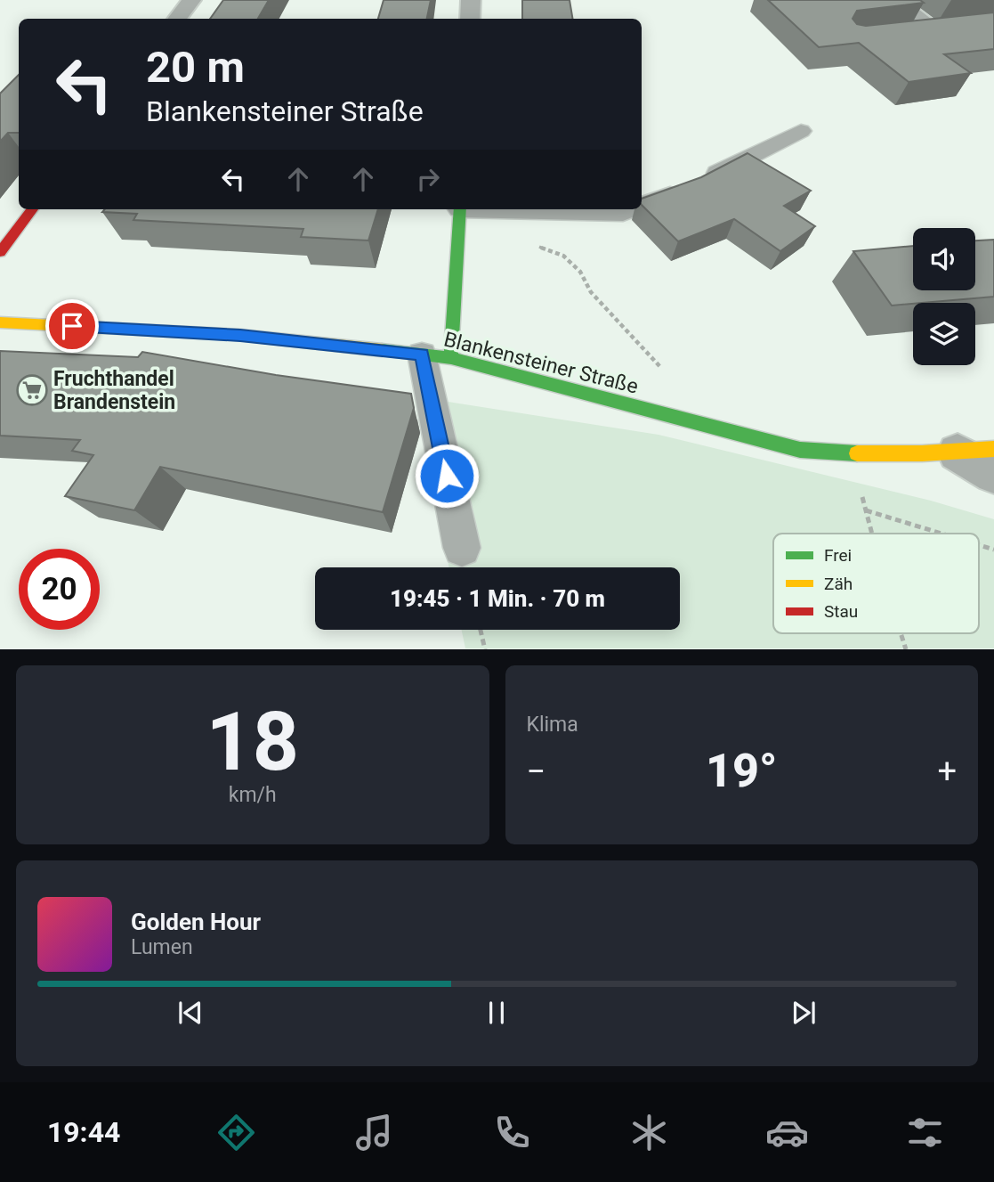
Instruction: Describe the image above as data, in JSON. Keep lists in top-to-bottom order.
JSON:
{
  "streets": {
    "main road": ["Blankensteiner Straße"]
  },
  "places": {
    "supermarket": ["Fruchthandel Brandenstein"]
  },
  "legend": ["Frei", "Zäh", "Stau"],
  "page": {
    "turn": ["20 m", "Blankensteiner Straße"],
    "limit": "20",
    "trip": "19:45 · 1 Min. · 70 m",
    "tile": [
      ["18", "km/h"],
      "Klima"
    ],
    "heat": ["−", "19°", "+"],
    "song": ["Golden Hour", "Lumen"],
    "tabs": "19:44"
  }
}
